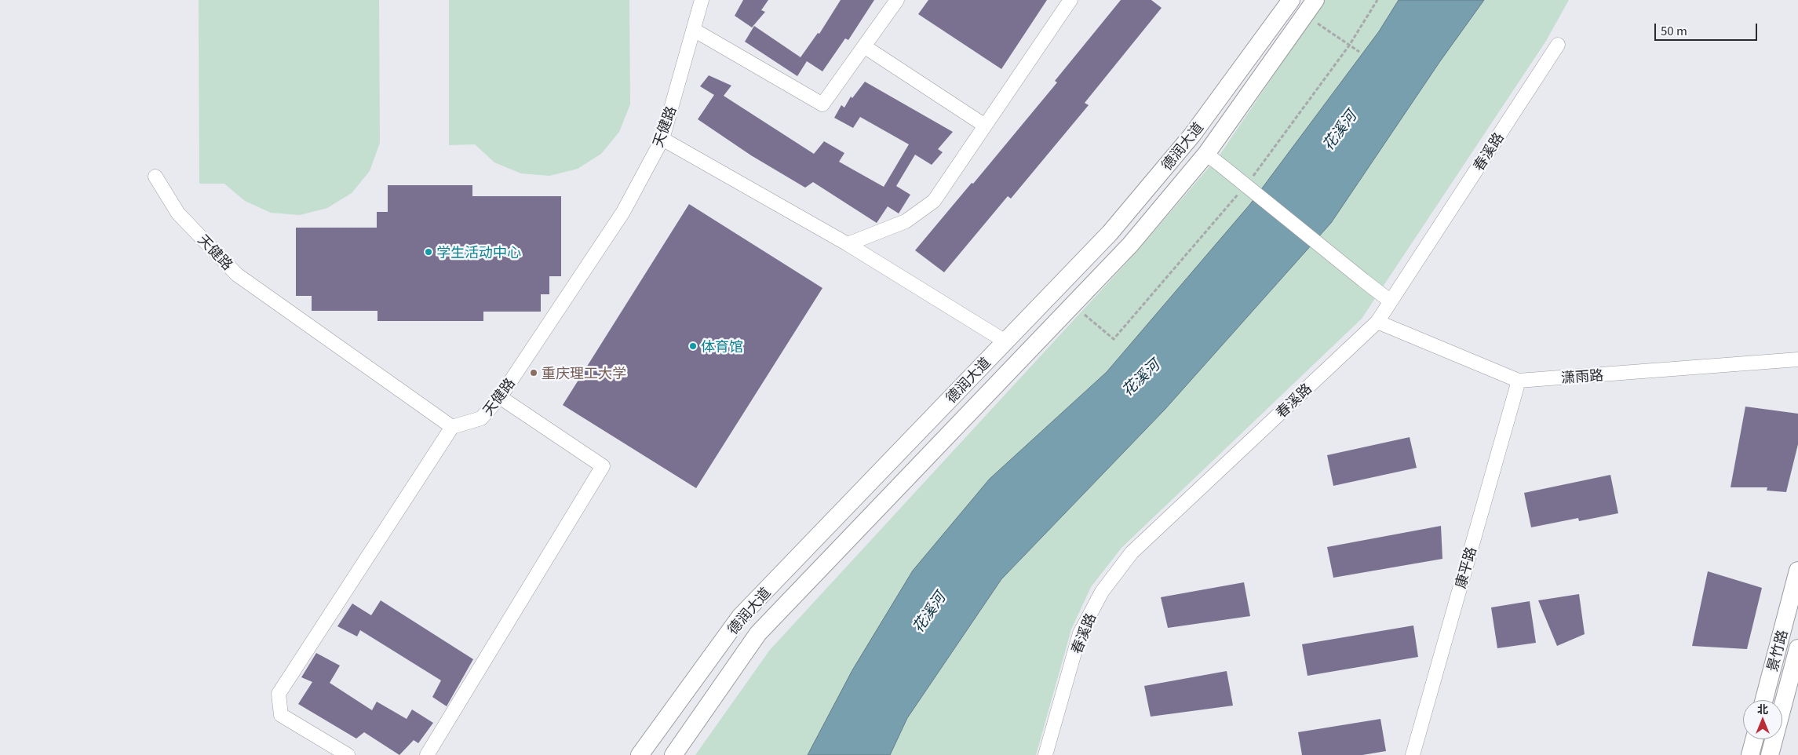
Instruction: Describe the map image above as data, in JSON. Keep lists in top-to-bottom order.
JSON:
{
  "streets": {
    "main road": ["德润大道", "景竹路"],
    "street": [
      "天健路",
      "春溪路",
      "潇雨路",
      "康平路"
    ]
  },
  "crossings": [
    ["春溪路", "潇雨路"],
    ["潇雨路", "康平路"]
  ],
  "water": ["花溪河"],
  "places": ["学生活动中心", "体育馆", "重庆理工大学"],
  "scale_bar": "50 m",
  "north": "top"
}
